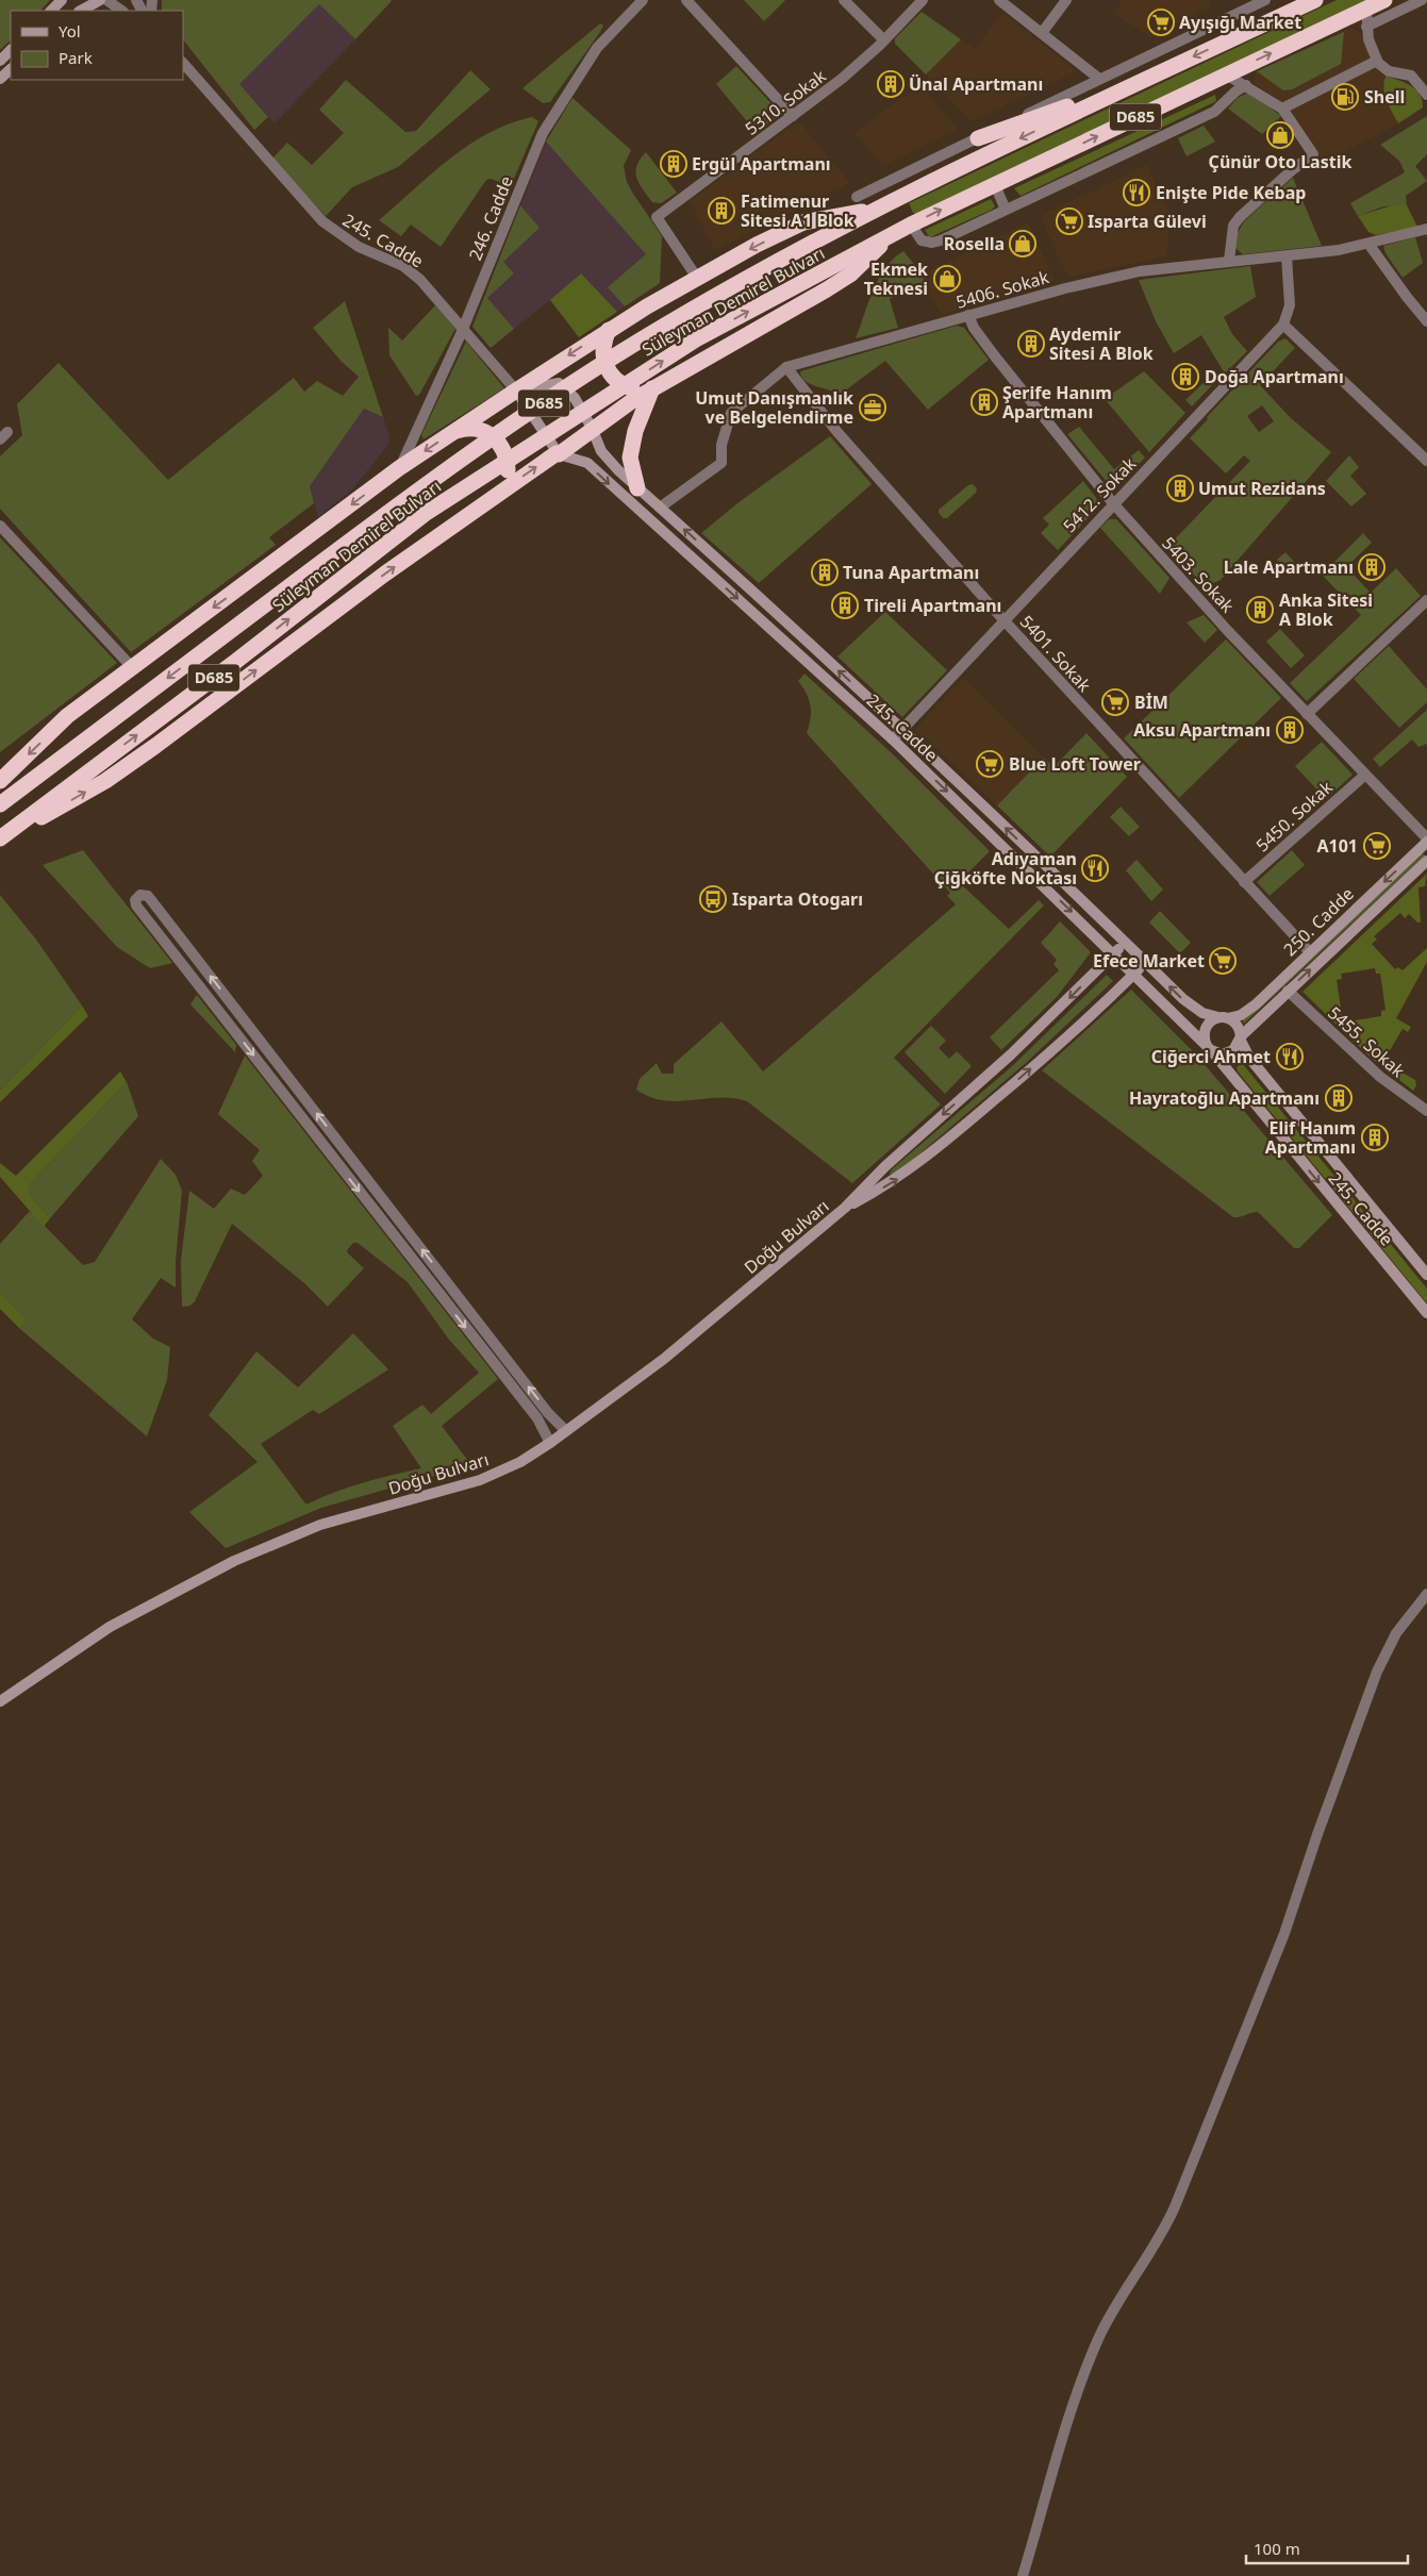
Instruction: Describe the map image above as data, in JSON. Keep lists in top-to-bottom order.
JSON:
{
  "streets": {
    "highway": ["D685", "Süleyman Demirel Bulvarı"],
    "street": [
      "5310. Sokak",
      "246. Cadde",
      "245. Cadde",
      "5406. Sokak",
      "5412. Sokak",
      "5403. Sokak",
      "5401. Sokak",
      "5450. Sokak",
      "250. Cadde",
      "5455. Sokak",
      "Doğu Bulvarı"
    ]
  },
  "crossings": [
    ["246. Cadde", "245. Cadde"],
    ["245. Cadde", "5406. Sokak"],
    ["245. Cadde", "5412. Sokak"],
    ["245. Cadde", "250. Cadde"],
    ["245. Cadde", "Doğu Bulvarı"],
    ["5406. Sokak", "5403. Sokak"],
    ["5406. Sokak", "5401. Sokak"],
    ["5412. Sokak", "5403. Sokak"],
    ["5412. Sokak", "5401. Sokak"],
    ["5403. Sokak", "5450. Sokak"],
    ["5403. Sokak", "250. Cadde"],
    ["5401. Sokak", "5450. Sokak"],
    ["5401. Sokak", "250. Cadde"],
    ["250. Cadde", "5455. Sokak"]
  ],
  "places": {
    "supermarket": [
      "Ayışığı Market",
      "Isparta Gülevi",
      "BİM",
      "Blue Loft Tower",
      "A101",
      "Efece Market"
    ],
    "building": [
      "Ünal Apartmanı",
      "Ergül Apartmanı",
      "Fatimenur Sitesi A1 Blok",
      "Aydemir Sitesi A Blok",
      "Doğa Apartmanı",
      "Şerife Hanım Apartmanı",
      "Umut Rezidans",
      "Lale Apartmanı",
      "Tuna Apartmanı",
      "Tireli Apartmanı",
      "Anka Sitesi A Blok",
      "Aksu Apartmanı",
      "Hayratoğlu Apartmanı",
      "Elif Hanım Apartmanı"
    ],
    "fuel station": ["Shell"],
    "shop": ["Çünür Oto Lastik", "Rosella", "Ekmek Teknesi"],
    "restaurant": ["Enişte Pide Kebap", "Adıyaman Çiğköfte Noktası", "Ciğerci Ahmet"],
    "office": ["Umut Danışmanlık ve Belgelendirme"],
    "bus stop": ["Isparta Otogarı"]
  },
  "legend": ["Yol", "Park"],
  "scale_bar": "100 m"
}
